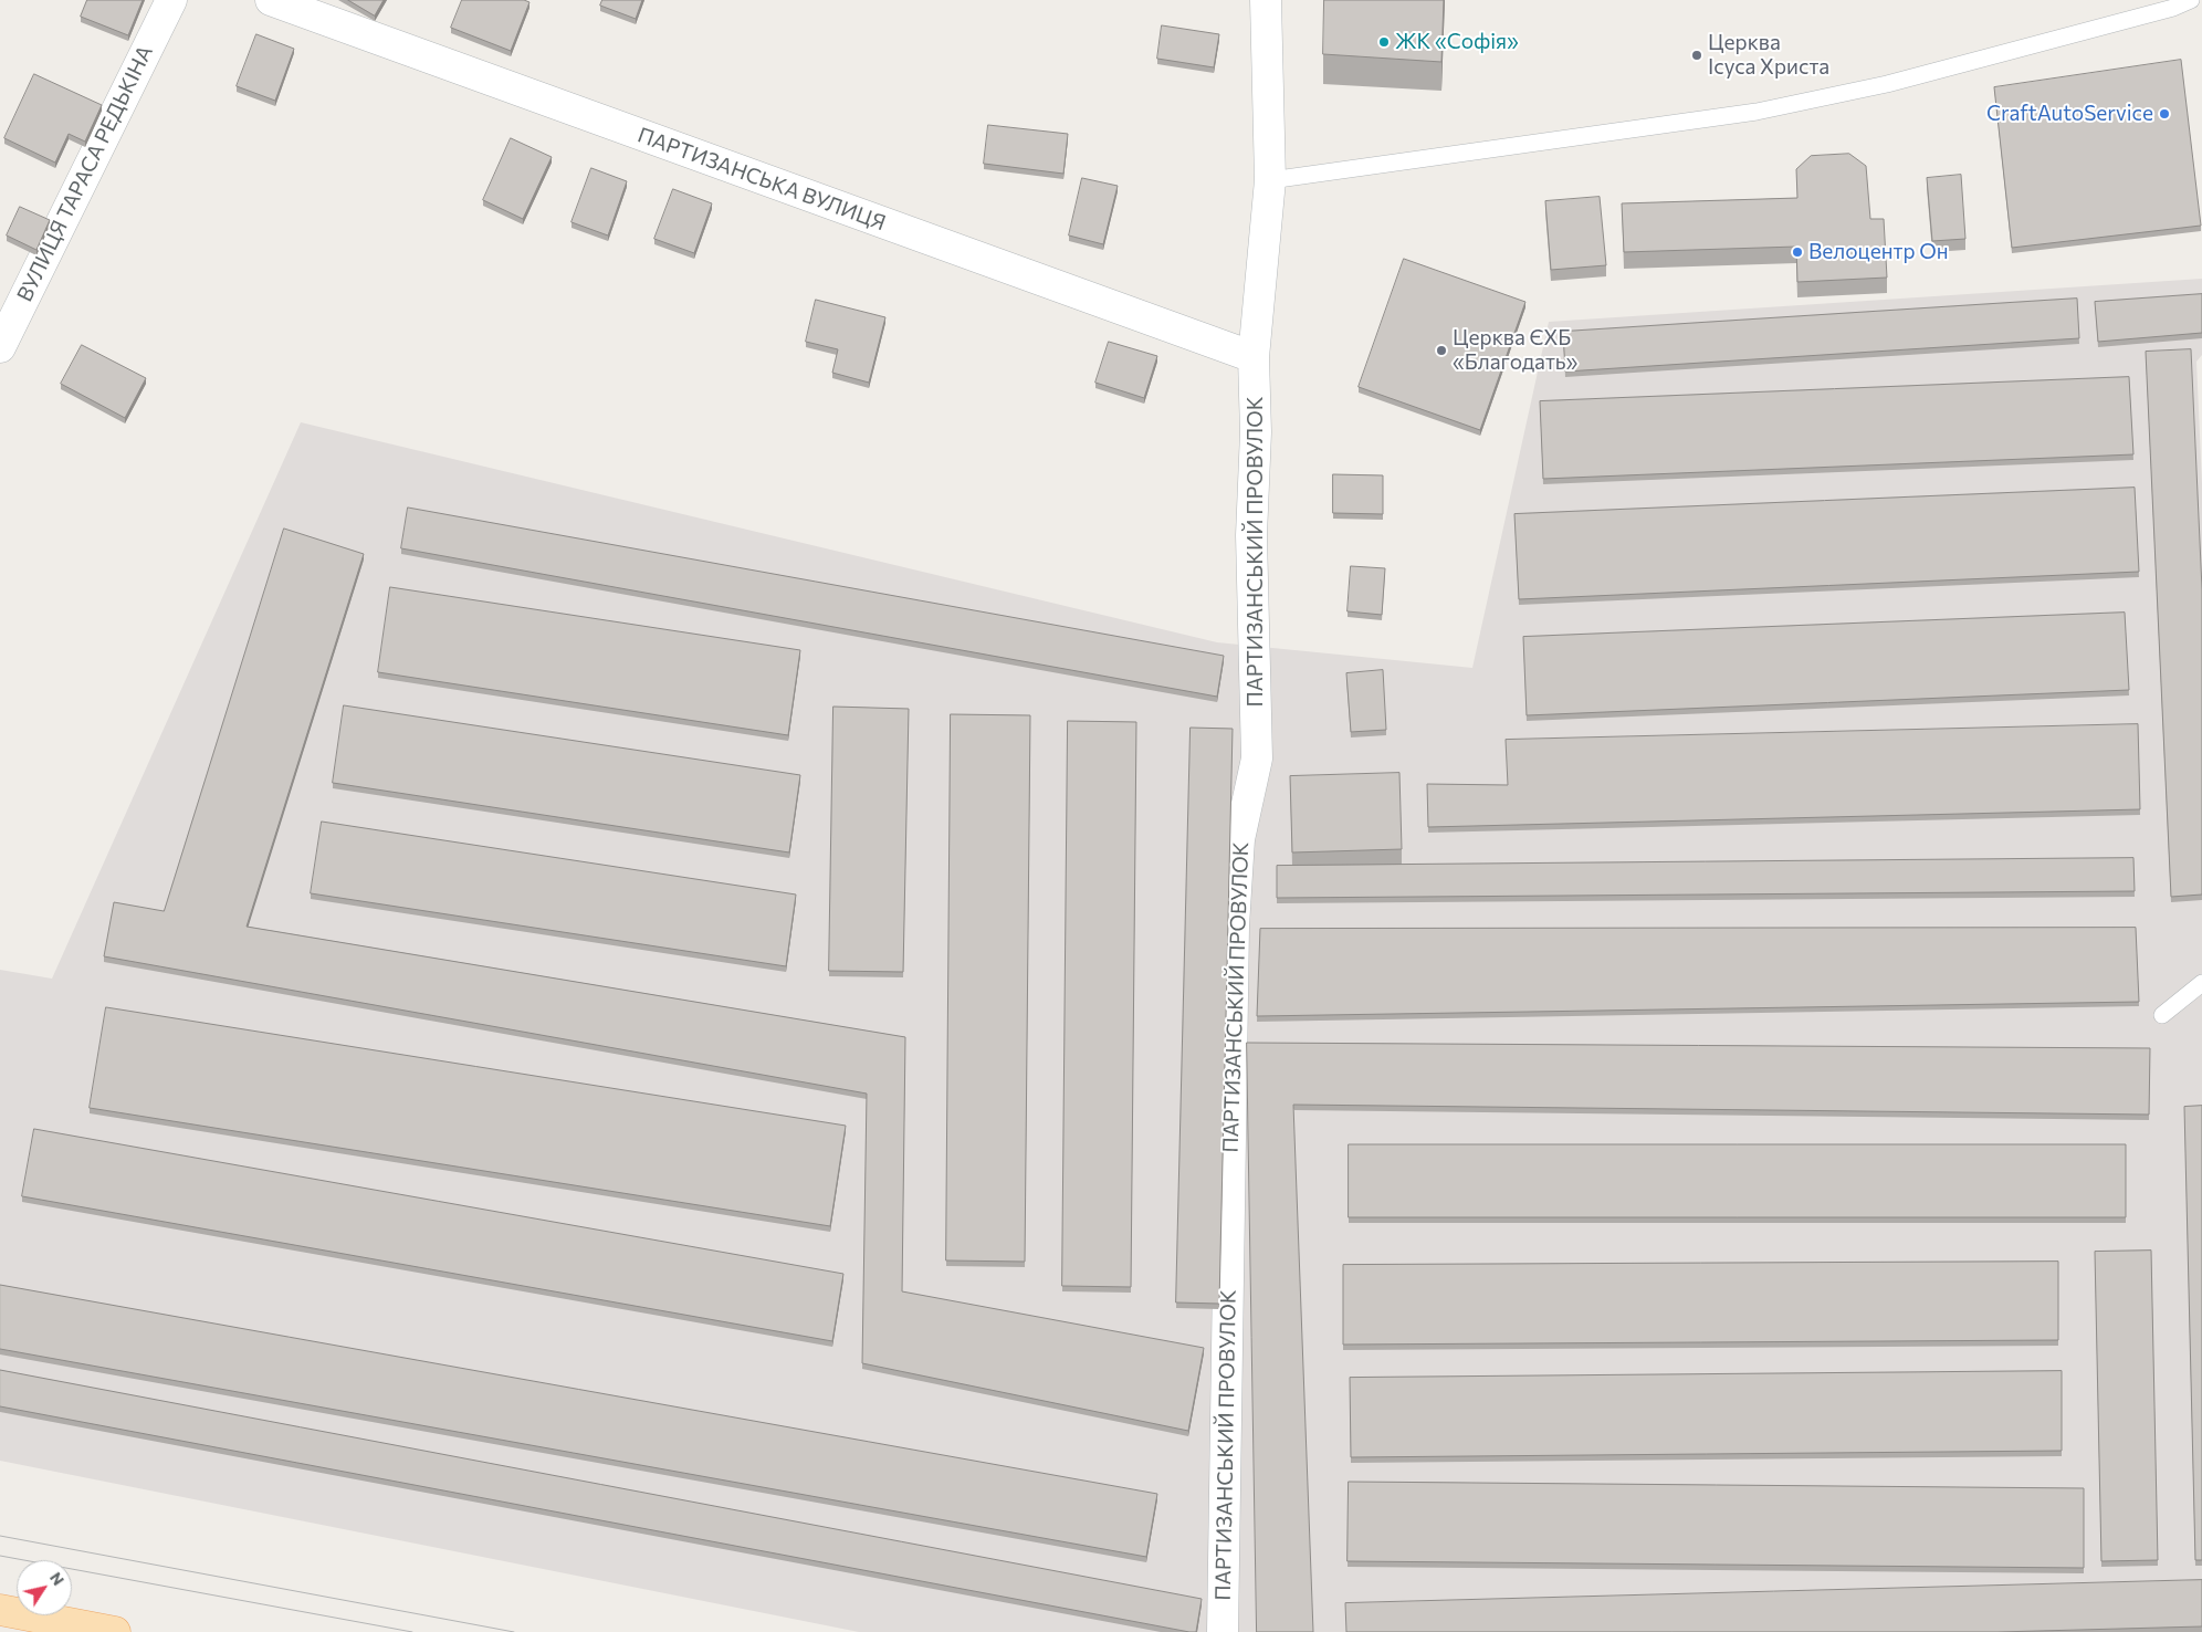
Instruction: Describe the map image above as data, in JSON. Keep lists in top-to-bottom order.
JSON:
{
  "streets": {
    "street": ["ВУЛИЦЯ ТАРАСА РЕДЬКІНА", "ПАРТИЗАНСЬКА ВУЛИЦЯ", "ПАРТИЗАНСЬКИЙ ПРОВУЛОК"]
  },
  "crossings": [
    ["ПАРТИЗАНСЬКА ВУЛИЦЯ", "ПАРТИЗАНСЬКИЙ ПРОВУЛОК"]
  ],
  "places": [
    "ЖК «Софія»",
    "Церква Ісуса Христа",
    "CraftAutoService",
    "Велоцентр Он",
    "Церква ЄХБ «Благодать»"
  ],
  "north": "top right"
}
